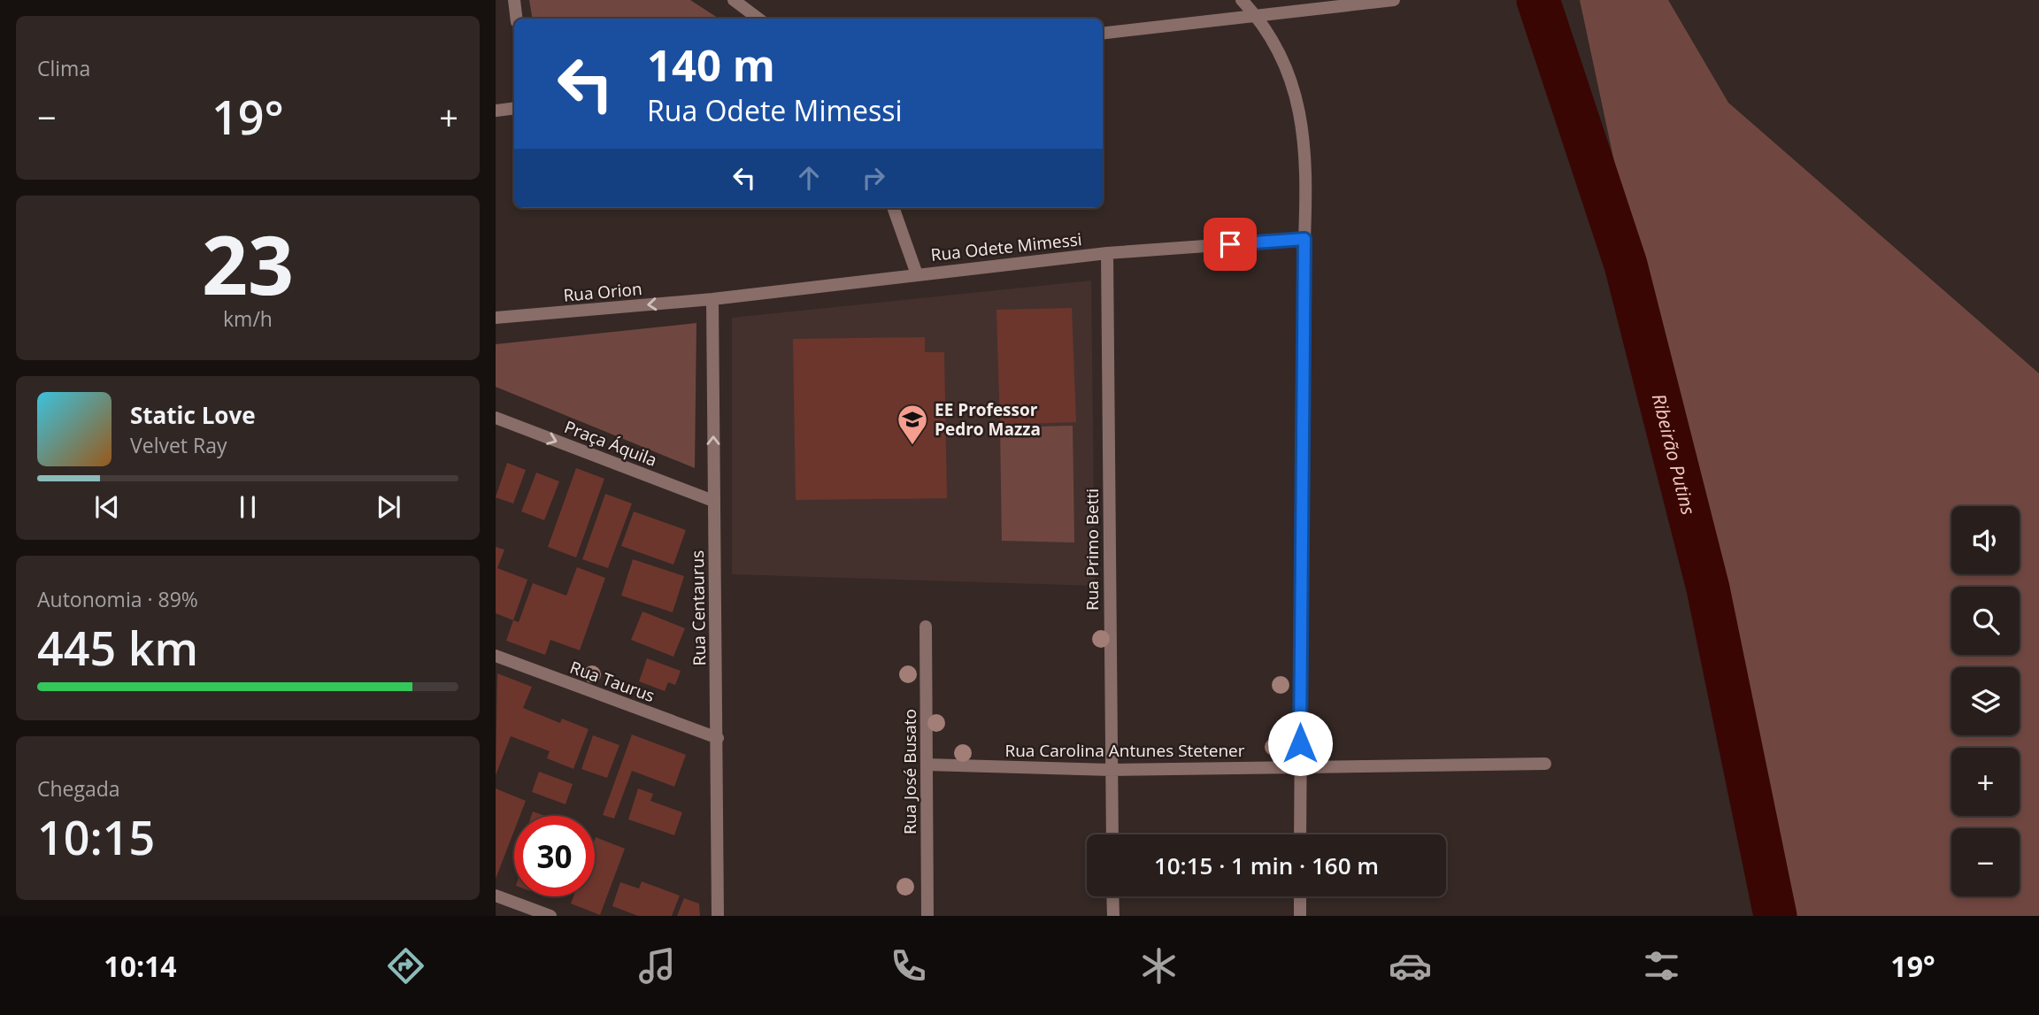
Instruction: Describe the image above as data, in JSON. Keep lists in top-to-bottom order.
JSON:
{
  "streets": {
    "street": [
      "Rua Odete Mimessi",
      "Rua Orion",
      "Praça Áquila",
      "Rua Primo Betti",
      "Rua Centaurus",
      "Rua Taurus",
      "Rua Carolina Antunes Stetener",
      "Rua José Busato"
    ]
  },
  "crossings": [
    ["Rua Odete Mimessi", "Rua Orion"],
    ["Rua Odete Mimessi", "Rua Primo Betti"],
    ["Rua Odete Mimessi", "Rua Centaurus"],
    ["Rua Orion", "Rua Centaurus"],
    ["Praça Áquila", "Rua Centaurus"],
    ["Rua Primo Betti", "Rua Carolina Antunes Stetener"],
    ["Rua Centaurus", "Rua Taurus"],
    ["Rua Carolina Antunes Stetener", "Rua José Busato"]
  ],
  "one_way": ["Rua Orion", "Praça Áquila"],
  "water": ["Ribeirão Putins"],
  "places": {
    "school or university": ["EE Professor Pedro Mazza"]
  },
  "page": {
    "tile": [
      "Clima",
      ["23", "km/h"],
      ["Autonomia · 89%", "445 km"],
      ["Chegada", "10:15"]
    ],
    "turn": ["140 m", "Rua Odete Mimessi"],
    "heat": ["−", "19°", "+"],
    "song": ["Static Love", "Velvet Ray"],
    "map_buttons": ["+", "−"],
    "limit": "30",
    "trip": "10:15 · 1 min · 160 m",
    "tabs": ["10:14", "19°"]
  }
}
